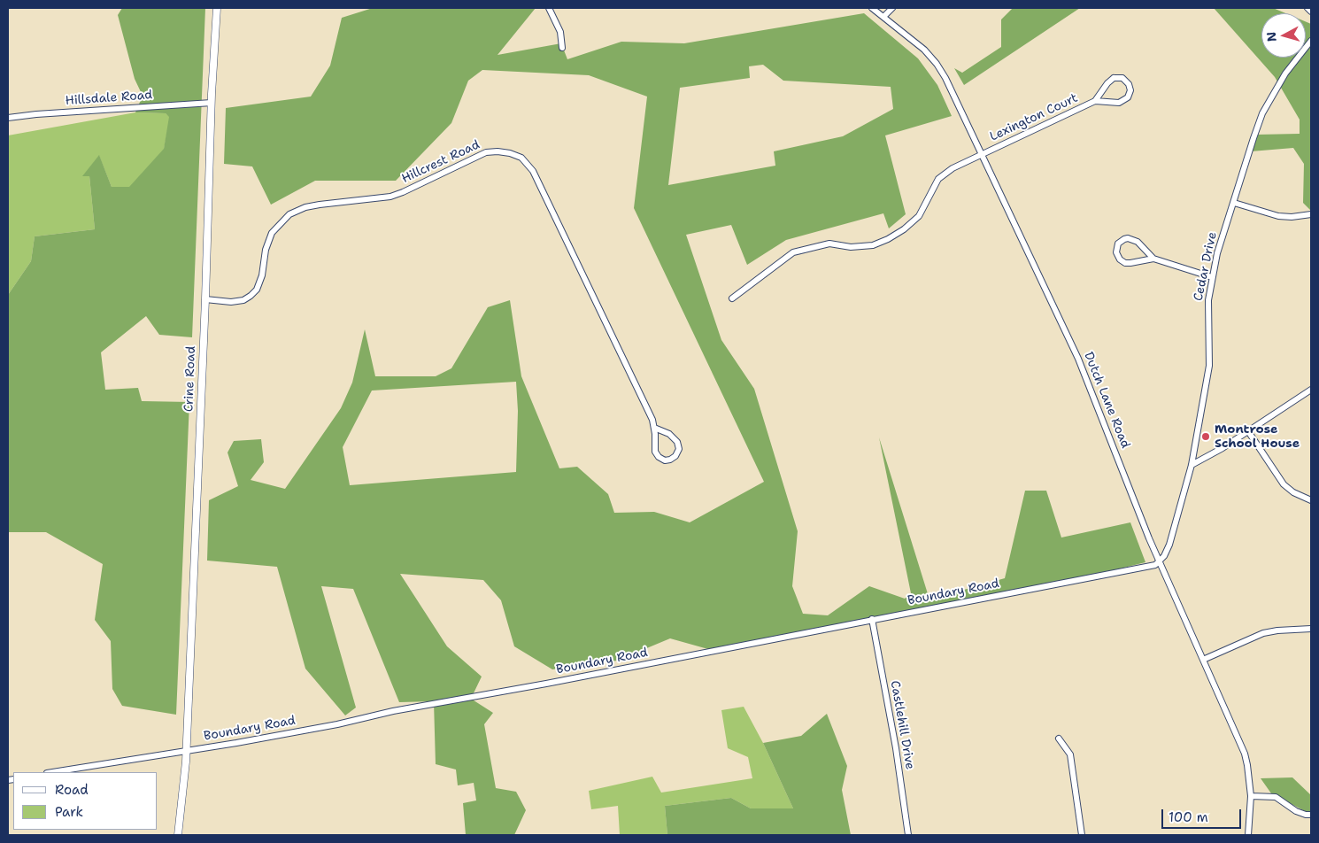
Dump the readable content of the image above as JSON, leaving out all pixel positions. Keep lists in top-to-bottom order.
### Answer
{
  "streets": {
    "main road": ["Crine Road"],
    "street": [
      "Hillsdale Road",
      "Lexington Court",
      "Hillcrest Road",
      "Cedar Drive",
      "Dutch Lane Road",
      "Boundary Road",
      "Castlehill Drive"
    ]
  },
  "crossings": [
    ["Hillsdale Road", "Crine Road"],
    ["Lexington Court", "Dutch Lane Road"],
    ["Hillcrest Road", "Crine Road"],
    ["Cedar Drive", "Dutch Lane Road"],
    ["Cedar Drive", "Boundary Road"],
    ["Crine Road", "Boundary Road"],
    ["Dutch Lane Road", "Boundary Road"],
    ["Boundary Road", "Castlehill Drive"]
  ],
  "places": ["Montrose School House"],
  "legend": ["Road", "Park"],
  "scale_bar": "100 m",
  "north": "left"
}
